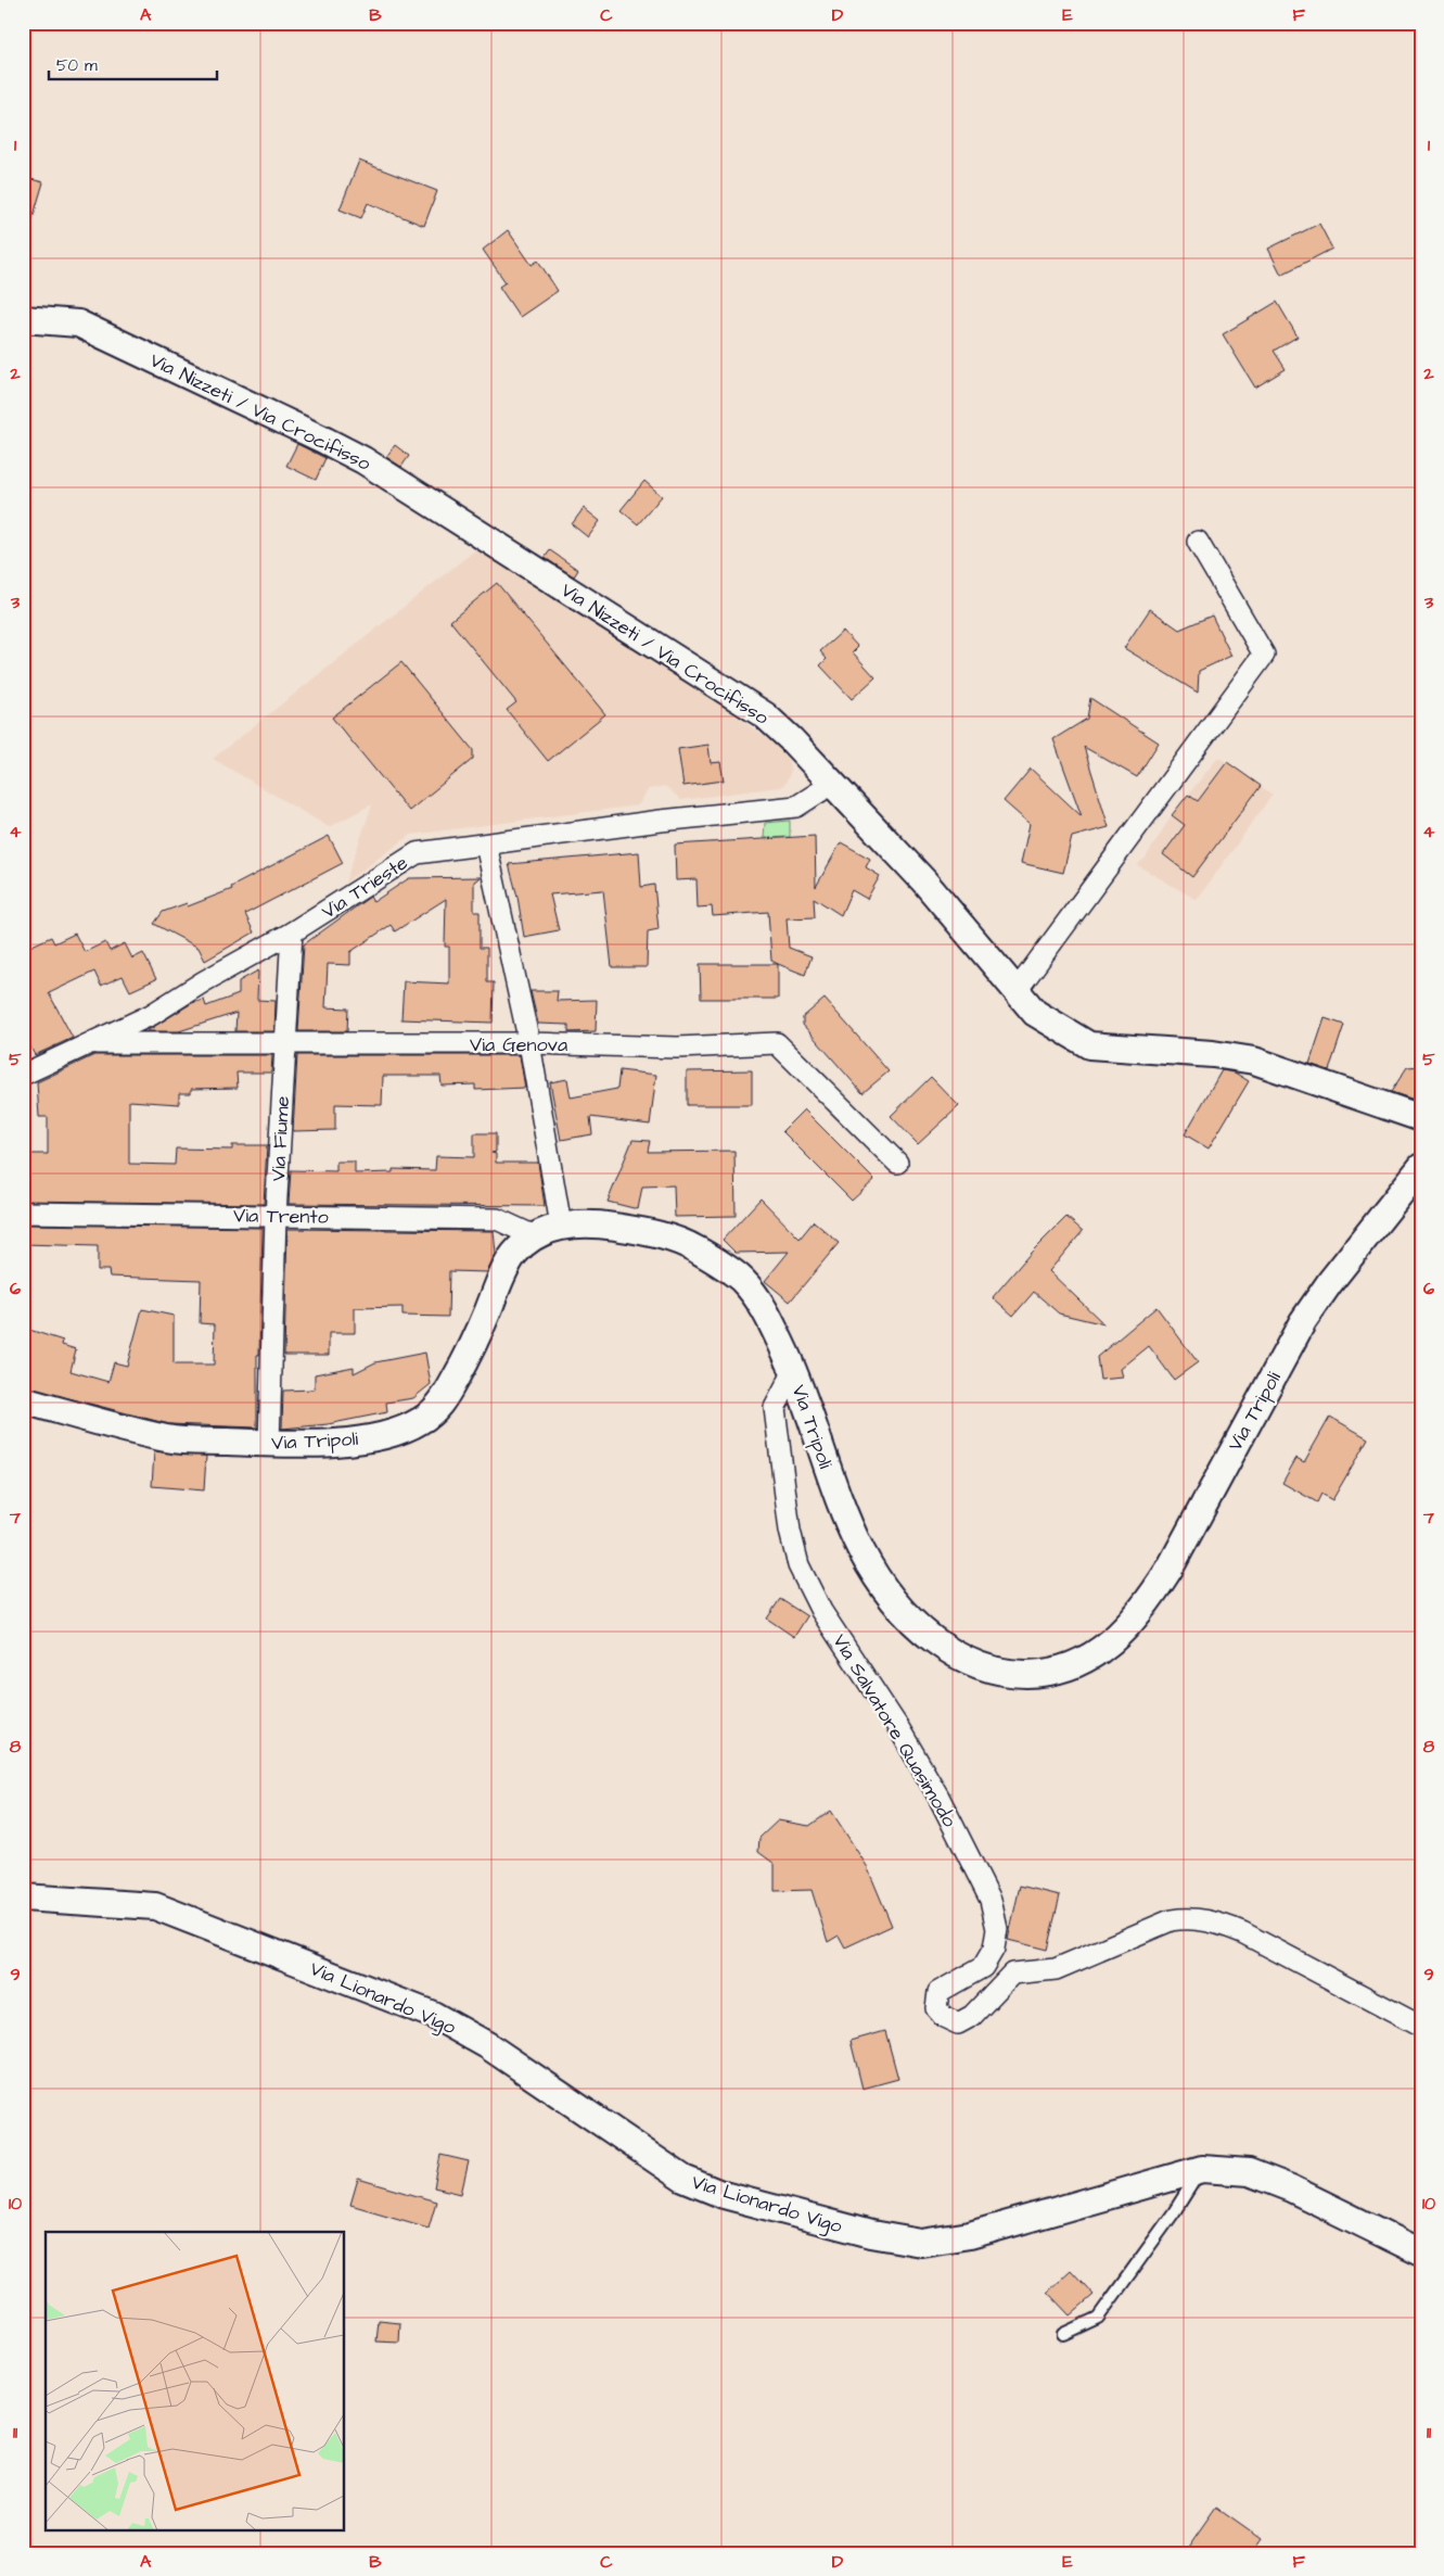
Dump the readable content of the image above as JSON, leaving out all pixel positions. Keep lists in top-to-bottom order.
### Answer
{
  "streets": {
    "street": [
      "Via Nizzeti / Via Crocifisso",
      "Via Trieste",
      "Via Genova",
      "Via Fiume",
      "Via Trento",
      "Via Tripoli",
      "Via Salvatore Quasimodo",
      "Via Lionardo Vigo"
    ]
  },
  "crossings": [
    ["Via Nizzeti / Via Crocifisso", "Via Trieste"],
    ["Via Trieste", "Via Genova"],
    ["Via Trieste", "Via Fiume"],
    ["Via Genova", "Via Fiume"],
    ["Via Fiume", "Via Trento"],
    ["Via Fiume", "Via Tripoli"],
    ["Via Trento", "Via Tripoli"],
    ["Via Tripoli", "Via Salvatore Quasimodo"]
  ],
  "scale_bar": "50 m",
  "grid": {
    "columns": [
      "A",
      "B",
      "C",
      "D",
      "E",
      "F"
    ],
    "rows": [
      "1",
      "2",
      "3",
      "4",
      "5",
      "6",
      "7",
      "8",
      "9",
      "10",
      "11"
    ]
  }
}
